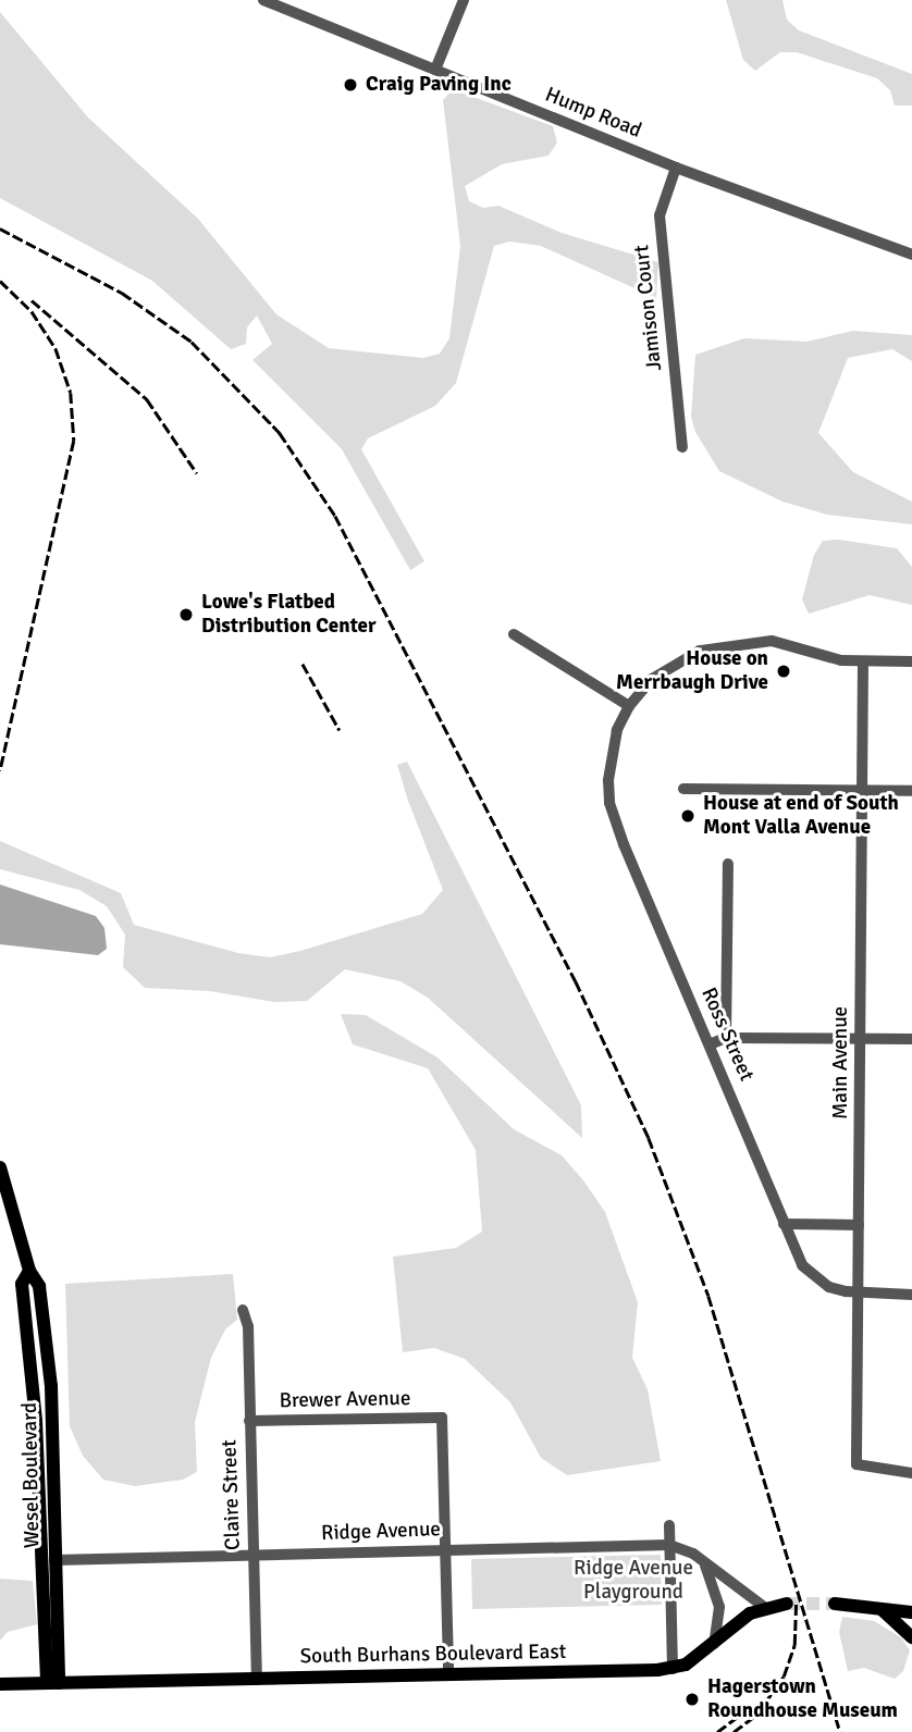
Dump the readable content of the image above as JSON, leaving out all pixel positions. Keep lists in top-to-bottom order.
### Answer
{
  "streets": {
    "main road": ["Wesel Boulevard", "South Burhans Boulevard East"],
    "street": [
      "Hump Road",
      "Jamison Court",
      "Ross Street",
      "Main Avenue",
      "Brewer Avenue",
      "Claire Street",
      "Ridge Avenue"
    ]
  },
  "crossings": [
    ["Hump Road", "Jamison Court"],
    ["Ross Street", "Main Avenue"],
    ["Brewer Avenue", "Claire Street"],
    ["Brewer Avenue", "Ridge Avenue"],
    ["Wesel Boulevard", "Ridge Avenue"],
    ["Wesel Boulevard", "South Burhans Boulevard East"],
    ["Claire Street", "Ridge Avenue"],
    ["Claire Street", "South Burhans Boulevard East"],
    ["Ridge Avenue", "South Burhans Boulevard East"]
  ],
  "parks": ["Ridge Avenue Playground"],
  "places": [
    "Craig Paving Inc",
    "Lowe's Flatbed Distribution Center",
    "House on Merrbaugh Drive",
    "House at end of South Mont Valla Avenue",
    "Hagerstown Roundhouse Museum"
  ]
}
